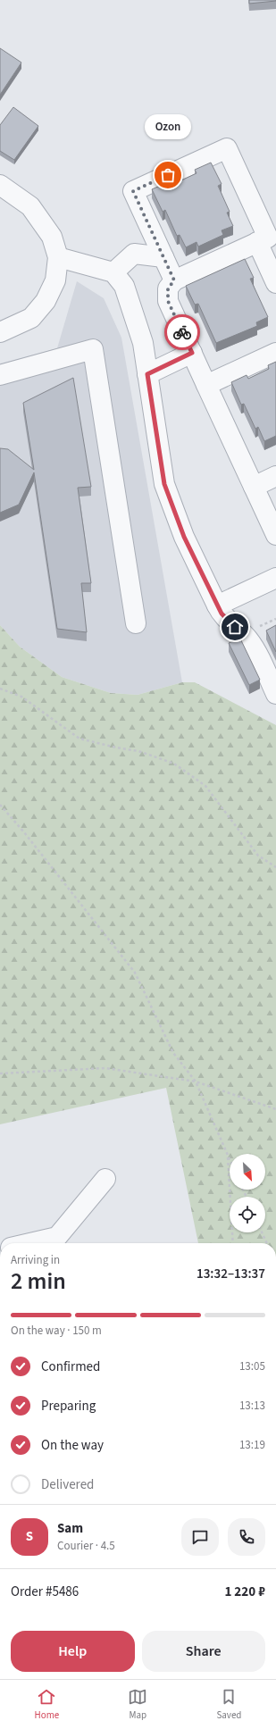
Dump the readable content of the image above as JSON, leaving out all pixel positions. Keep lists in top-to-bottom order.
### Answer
{
  "places": ["Ozon"],
  "north": "bottom right",
  "page": {
    "bubble": "Ozon",
    "heading": ["2 min", "Arriving in", "13:32–13:37"],
    "panel": [
      "Sam",
      "Courier · 4.5",
      "Order #5486",
      "1 220 ₽"
    ],
    "bar": "On the way · 150 m",
    "list": [
      ["Confirmed", "13:05"],
      ["Preparing", "13:13"],
      ["On the way", "13:19"],
      "Delivered"
    ],
    "round": "S",
    "buttons": ["Help", "Share"],
    "tabs": ["Home", "Map", "Saved"]
  }
}
